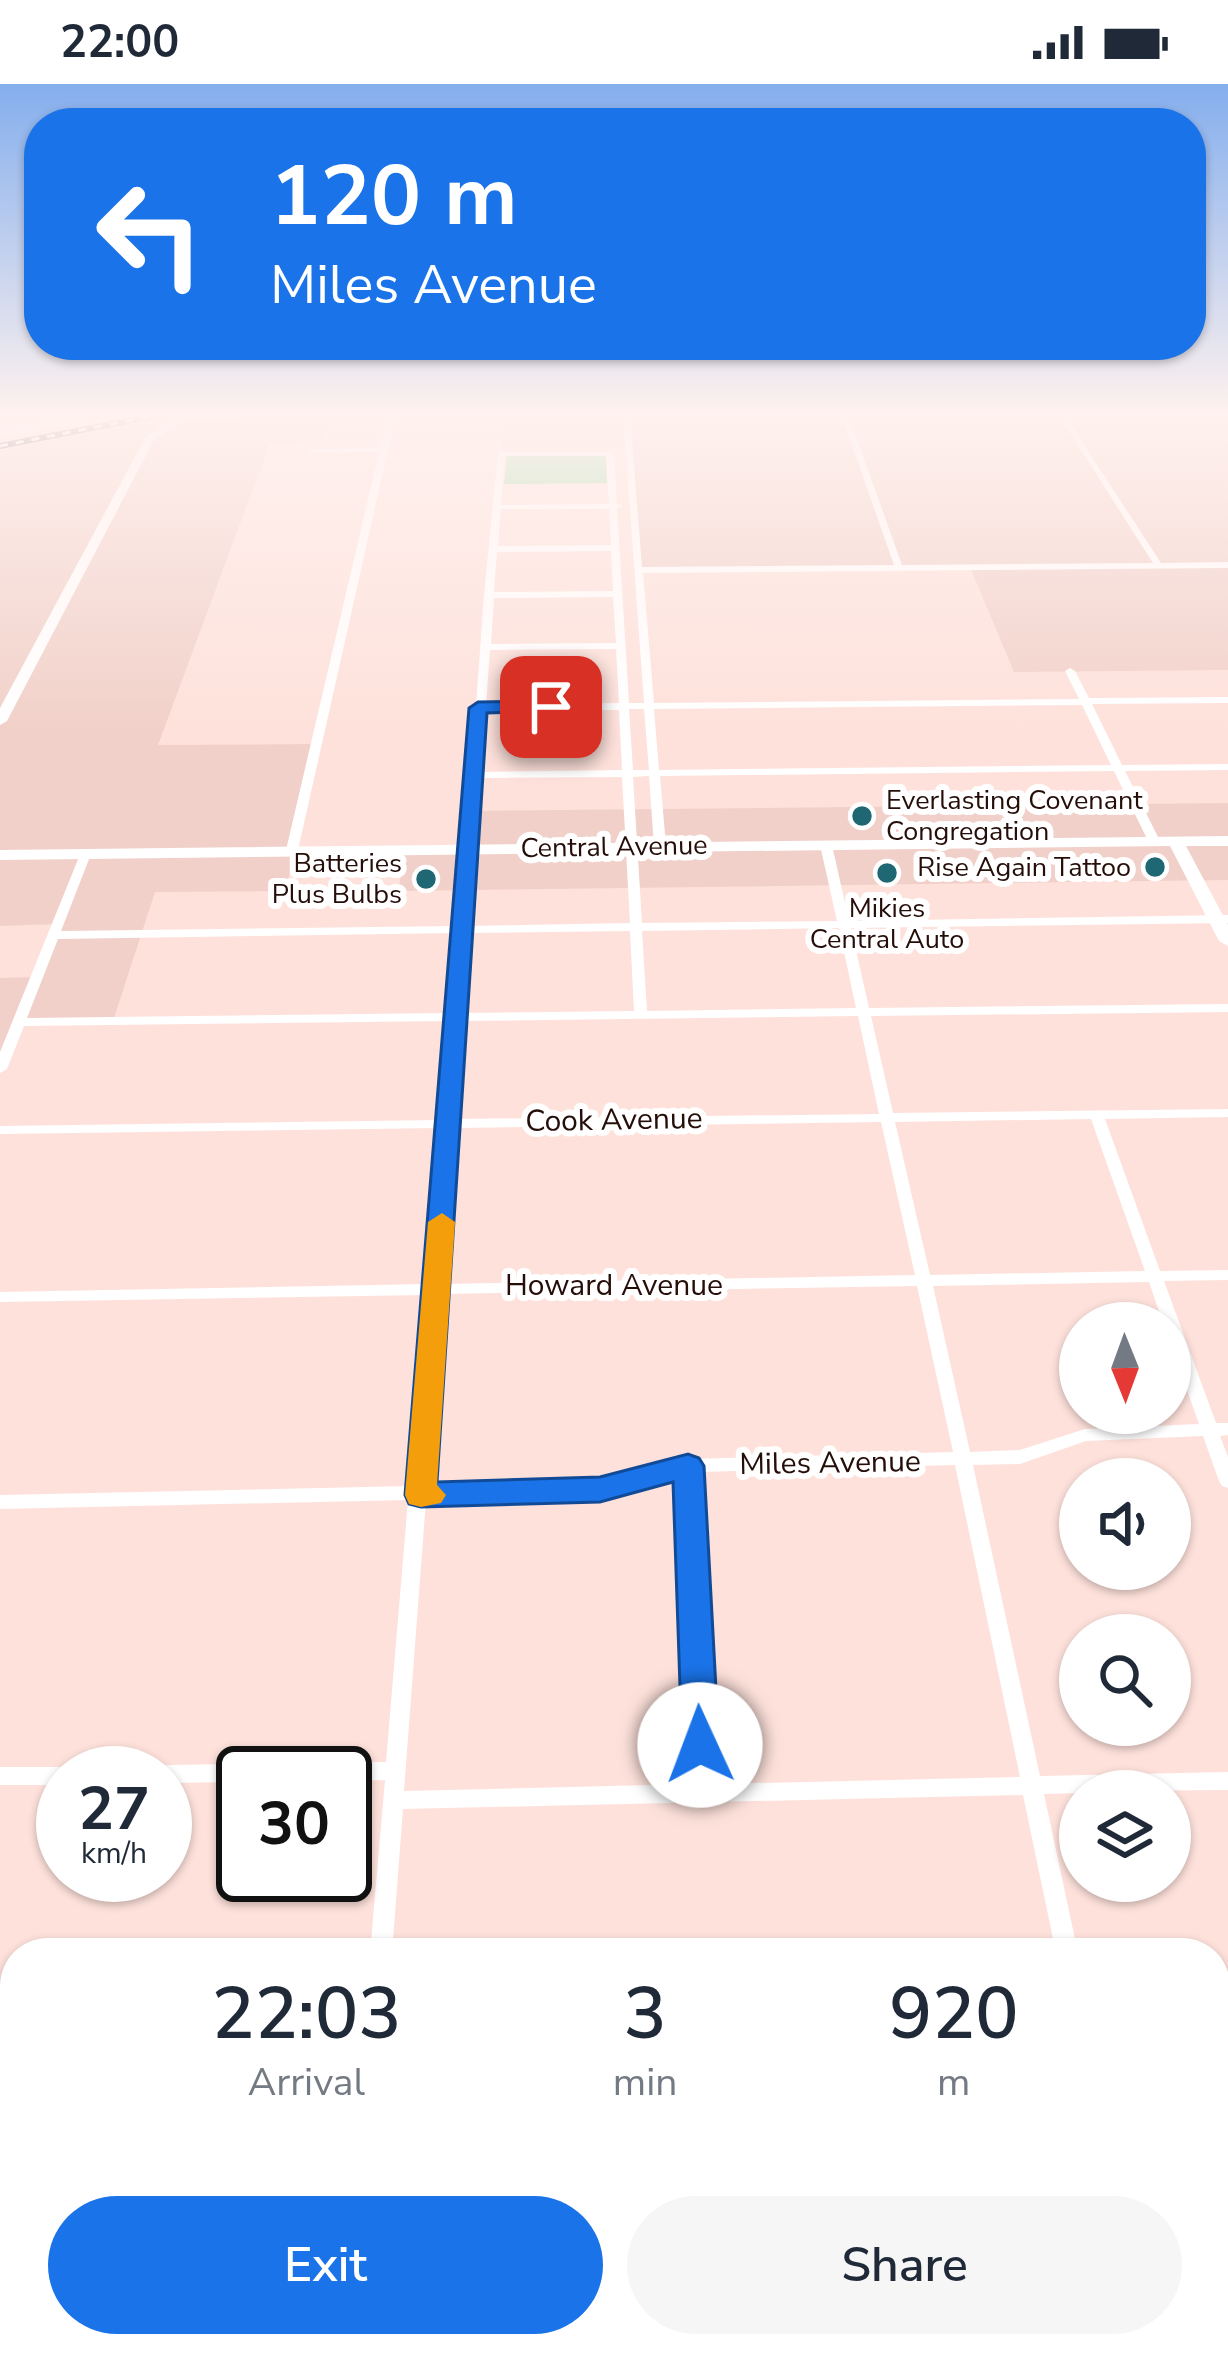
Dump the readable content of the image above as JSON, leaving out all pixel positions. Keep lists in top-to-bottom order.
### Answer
{
  "streets": {
    "street": [
      "Central Avenue",
      "Cook Avenue",
      "Howard Avenue",
      "Miles Avenue"
    ]
  },
  "places": [
    "Everlasting Covenant Congregation",
    "Rise Again Tattoo",
    "Mikies Central Auto",
    "Batteries Plus Bulbs"
  ],
  "north": "bottom",
  "page": {
    "status": "22:00",
    "turn": ["120 m", "Miles Avenue"],
    "speed": "27 km/h",
    "limit": "30",
    "eta": [
      "22:03",
      "Arrival",
      "3",
      "min",
      "920",
      "m"
    ],
    "buttons": ["Exit", "Share"]
  }
}
